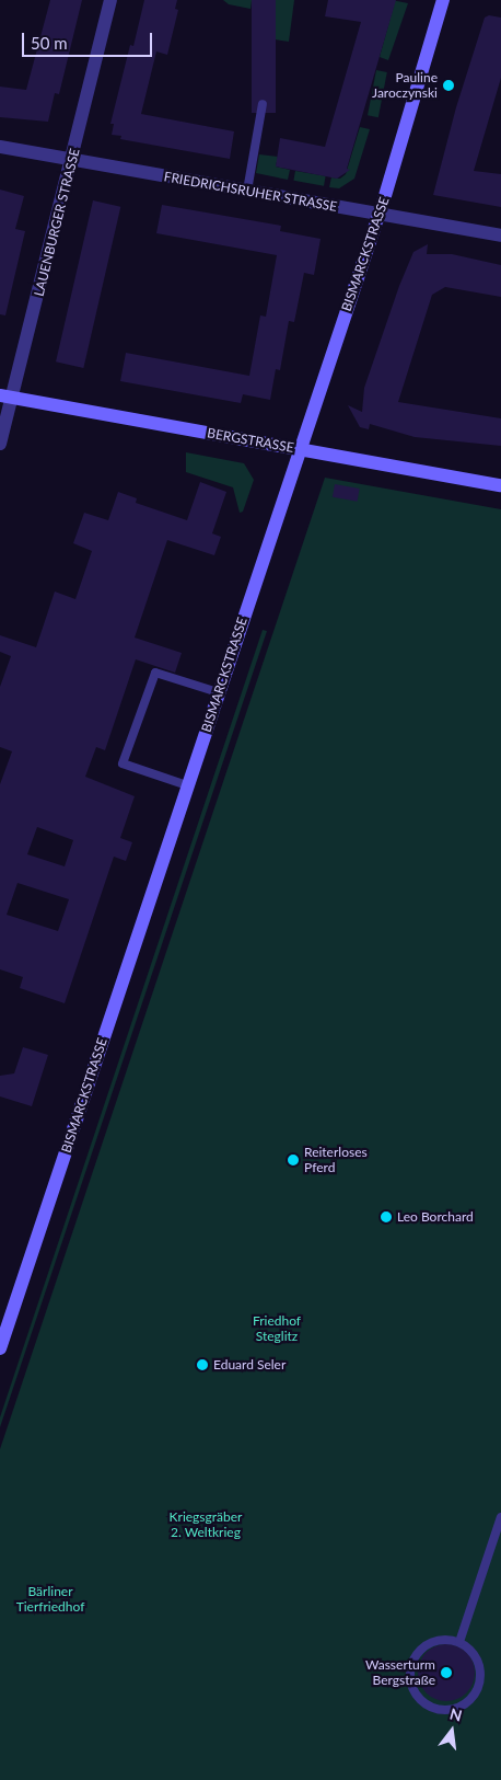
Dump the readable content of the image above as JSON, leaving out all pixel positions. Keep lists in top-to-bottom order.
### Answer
{
  "streets": {
    "street": [
      "FRIEDRICHSRUHER STRASSE",
      "LAUENBURGER STRASSE",
      "BISMARCKSTRASSE",
      "BERGSTRASSE"
    ]
  },
  "crossings": [
    ["FRIEDRICHSRUHER STRASSE", "LAUENBURGER STRASSE"],
    ["FRIEDRICHSRUHER STRASSE", "BISMARCKSTRASSE"],
    ["LAUENBURGER STRASSE", "BERGSTRASSE"],
    ["BISMARCKSTRASSE", "BERGSTRASSE"]
  ],
  "parks": ["Friedhof Steglitz", "Kriegsgräber 2. Weltkrieg", "Bärliner Tierfriedhof"],
  "places": [
    "Pauline Jaroczynski",
    "Reiterloses Pferd",
    "Leo Borchard",
    "Eduard Seler",
    "Wasserturm Bergstraße"
  ],
  "scale_bar": "50 m",
  "north": "top"
}
